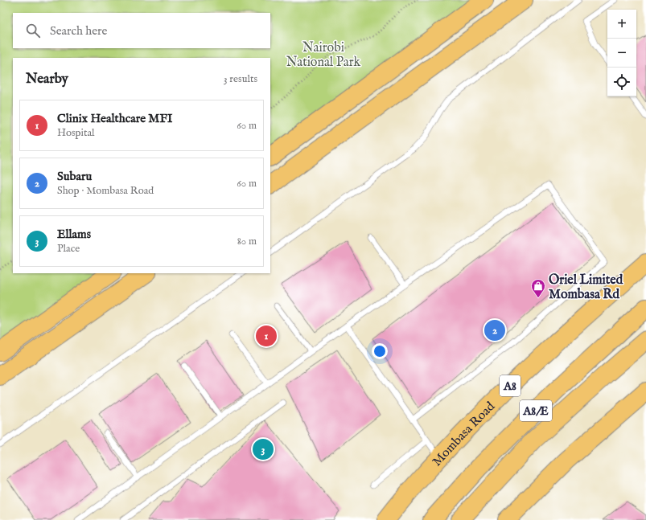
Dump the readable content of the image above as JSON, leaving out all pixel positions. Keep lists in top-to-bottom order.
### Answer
{
  "streets": {
    "main road": ["A8", "A8/E", "Mombasa Road"]
  },
  "parks": ["Nairobi National Park"],
  "places": {
    "shop": ["Oriel Limited Mombasa Rd"]
  },
  "page": {
    "map_buttons": ["+", "−"],
    "search": "Search here",
    "heading": ["Nearby", "3 results"],
    "list": [
      {
        "mark": "1",
        "name": "Clinix Healthcare MFI",
        "note": "Hospital",
        "value": "60 m"
      },
      {
        "mark": "2",
        "name": "Subaru",
        "note": "Shop · Mombasa Road",
        "value": "60 m"
      },
      {
        "mark": "3",
        "name": "Ellams",
        "note": "Place",
        "value": "80 m"
      }
    ],
    "pins": ["2", "1", "3"]
  }
}
